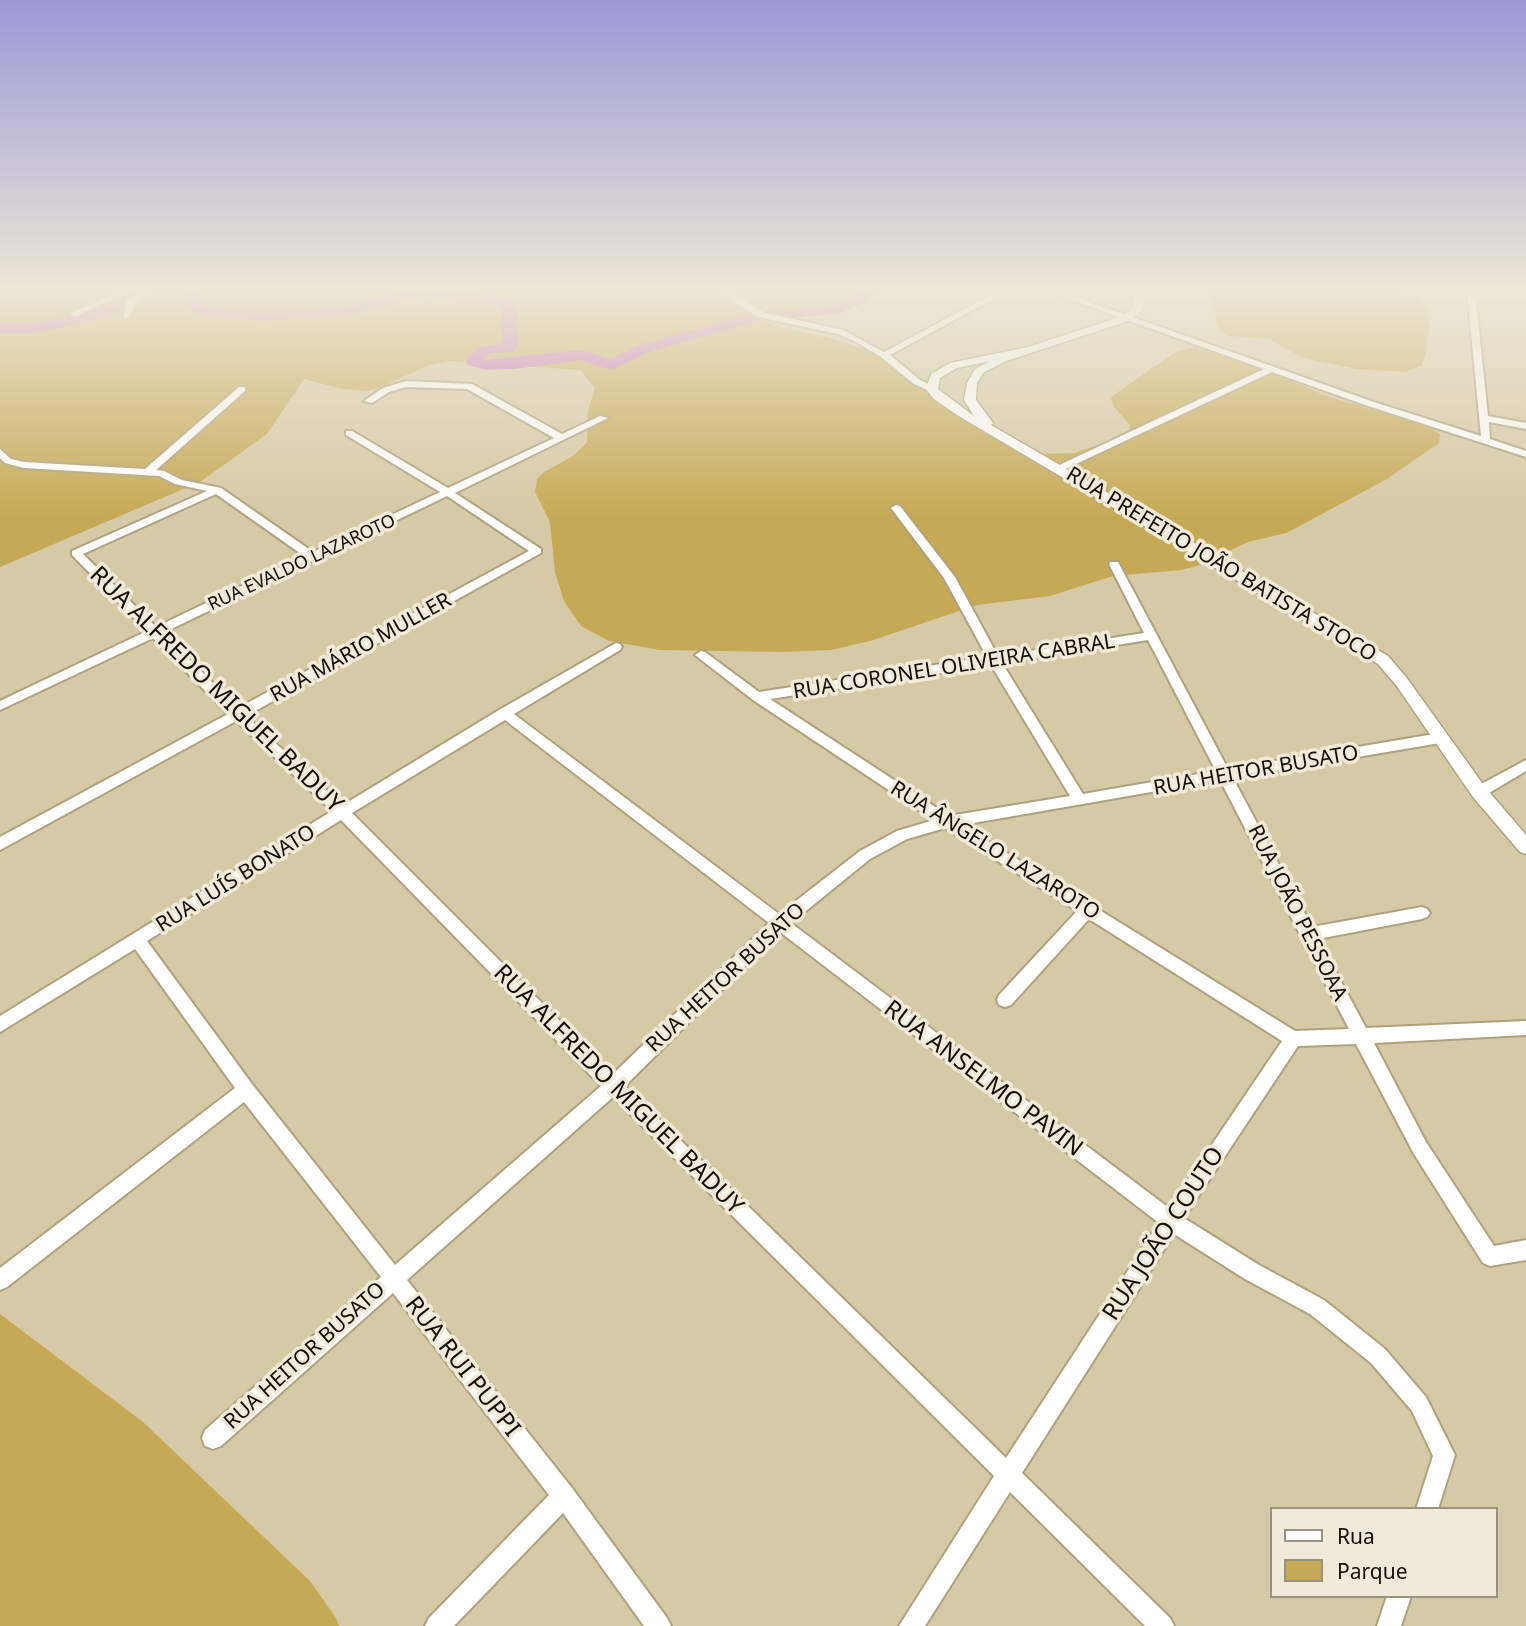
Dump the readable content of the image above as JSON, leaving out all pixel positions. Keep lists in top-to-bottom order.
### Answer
{
  "streets": {
    "main road": ["RUA PREFEITO JOÃO BATISTA STOCO"],
    "street": [
      "RUA EVALDO LAZAROTO",
      "RUA MÁRIO MULLER",
      "RUA CORONEL OLIVEIRA CABRAL",
      "RUA ALFREDO MIGUEL BADUY",
      "RUA HEITOR BUSATO",
      "RUA ÂNGELO LAZAROTO",
      "RUA LUÍS BONATO",
      "RUA JOÃO PESSOAA",
      "RUA ANSELMO PAVIN",
      "RUA JOÃO COUTO",
      "RUA RUI PUPPI"
    ]
  },
  "crossings": [
    ["RUA EVALDO LAZAROTO", "RUA MÁRIO MULLER"],
    ["RUA EVALDO LAZAROTO", "RUA ALFREDO MIGUEL BADUY"],
    ["RUA PREFEITO JOÃO BATISTA STOCO", "RUA HEITOR BUSATO"],
    ["RUA MÁRIO MULLER", "RUA ALFREDO MIGUEL BADUY"],
    ["RUA CORONEL OLIVEIRA CABRAL", "RUA ÂNGELO LAZAROTO"],
    ["RUA CORONEL OLIVEIRA CABRAL", "RUA JOÃO PESSOAA"],
    ["RUA ALFREDO MIGUEL BADUY", "RUA HEITOR BUSATO"],
    ["RUA ALFREDO MIGUEL BADUY", "RUA LUÍS BONATO"],
    ["RUA ALFREDO MIGUEL BADUY", "RUA JOÃO COUTO"],
    ["RUA HEITOR BUSATO", "RUA ÂNGELO LAZAROTO"],
    ["RUA HEITOR BUSATO", "RUA JOÃO PESSOAA"],
    ["RUA HEITOR BUSATO", "RUA ANSELMO PAVIN"],
    ["RUA HEITOR BUSATO", "RUA RUI PUPPI"],
    ["RUA ÂNGELO LAZAROTO", "RUA JOÃO COUTO"],
    ["RUA LUÍS BONATO", "RUA ANSELMO PAVIN"],
    ["RUA LUÍS BONATO", "RUA RUI PUPPI"],
    ["RUA ANSELMO PAVIN", "RUA JOÃO COUTO"]
  ],
  "legend": ["Rua", "Parque"]
}
